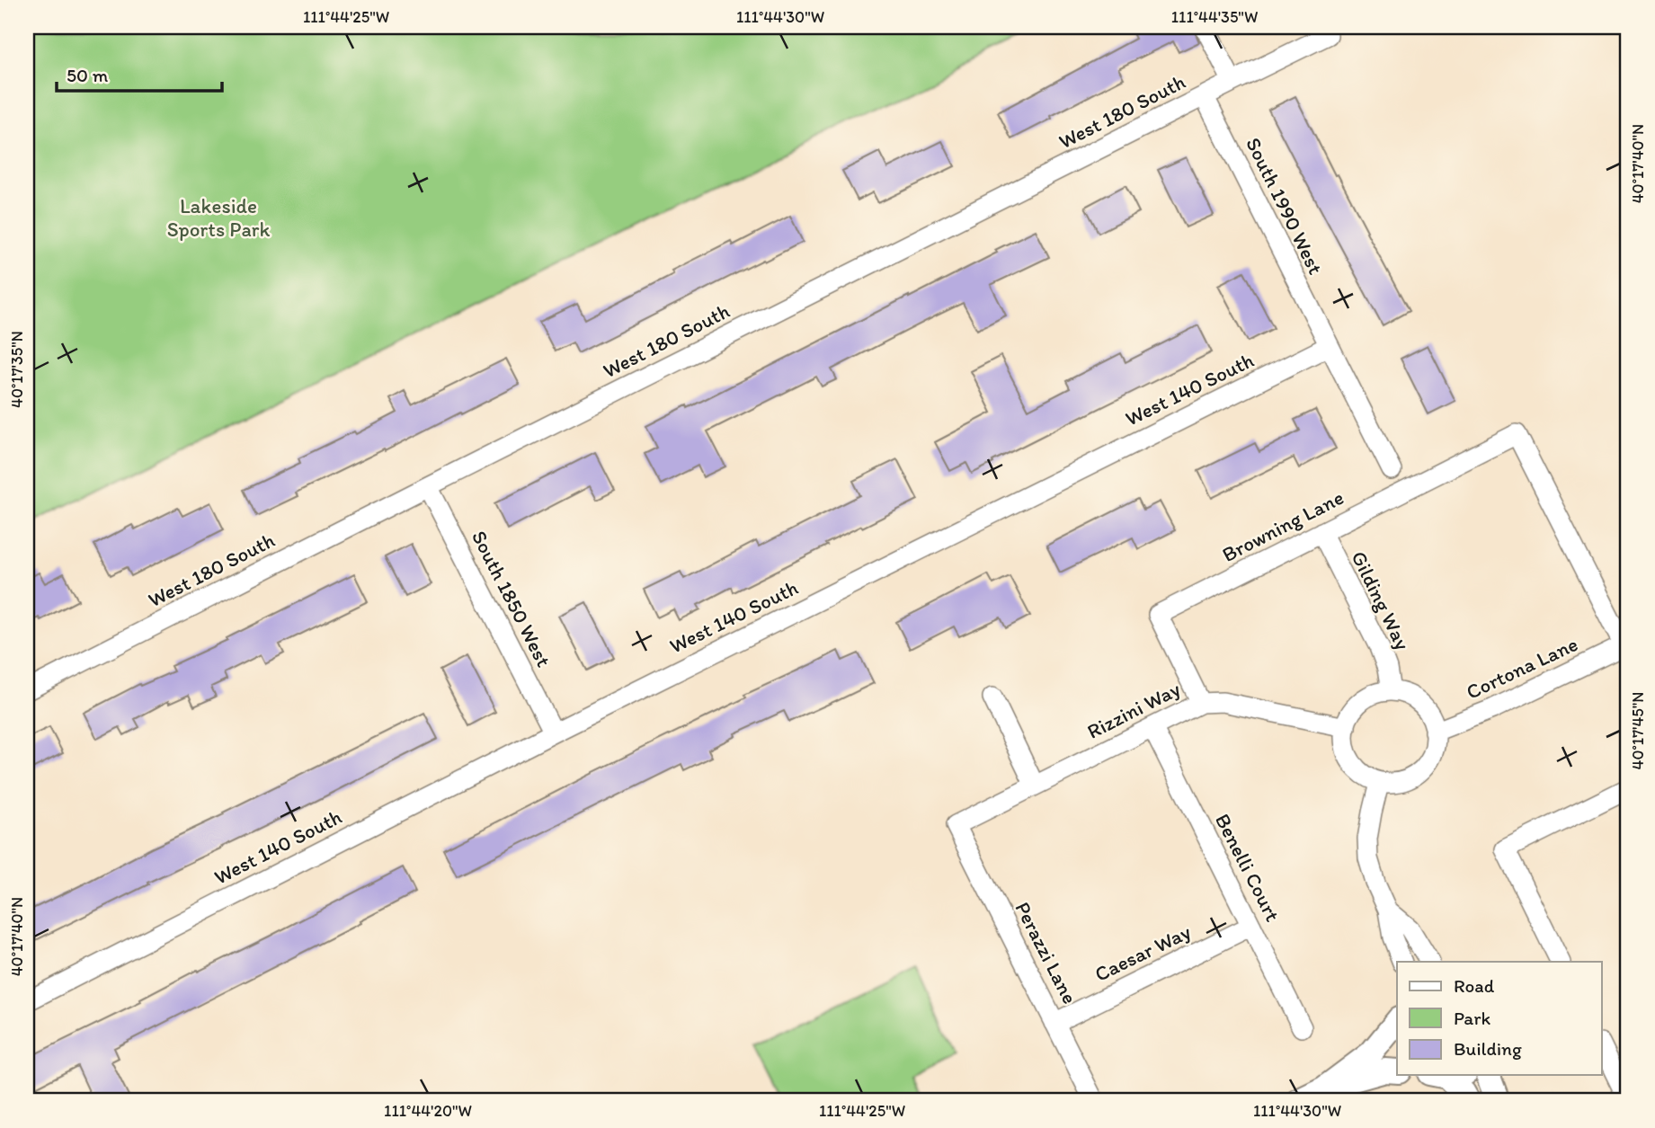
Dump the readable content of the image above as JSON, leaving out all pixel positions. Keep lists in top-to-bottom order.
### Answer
{
  "streets": {
    "street": [
      "West 180 South",
      "South 1990 West",
      "West 140 South",
      "Browning Lane",
      "South 1850 West",
      "Gilding Way",
      "Cortona Lane",
      "Rizzini Way",
      "Benelli Court",
      "Perazzi Lane",
      "Caesar Way"
    ]
  },
  "crossings": [
    ["West 180 South", "South 1990 West"],
    ["West 180 South", "South 1850 West"],
    ["South 1990 West", "West 140 South"],
    ["West 140 South", "South 1850 West"],
    ["Browning Lane", "Gilding Way"],
    ["Browning Lane", "Cortona Lane"],
    ["Browning Lane", "Rizzini Way"],
    ["Gilding Way", "Cortona Lane"],
    ["Gilding Way", "Rizzini Way"],
    ["Cortona Lane", "Rizzini Way"],
    ["Rizzini Way", "Benelli Court"],
    ["Rizzini Way", "Perazzi Lane"],
    ["Benelli Court", "Caesar Way"],
    ["Perazzi Lane", "Caesar Way"]
  ],
  "parks": ["Lakeside Sports Park"],
  "legend": ["Road", "Park", "Building"],
  "scale_bar": "50 m",
  "coordinates": [
    "111°44'25\"W",
    "111°44'30\"W",
    "111°44'35\"W",
    "40°17'40\"N",
    "40°17'35\"N",
    "40°17'45\"N",
    "111°44'20\"W"
  ]
}
